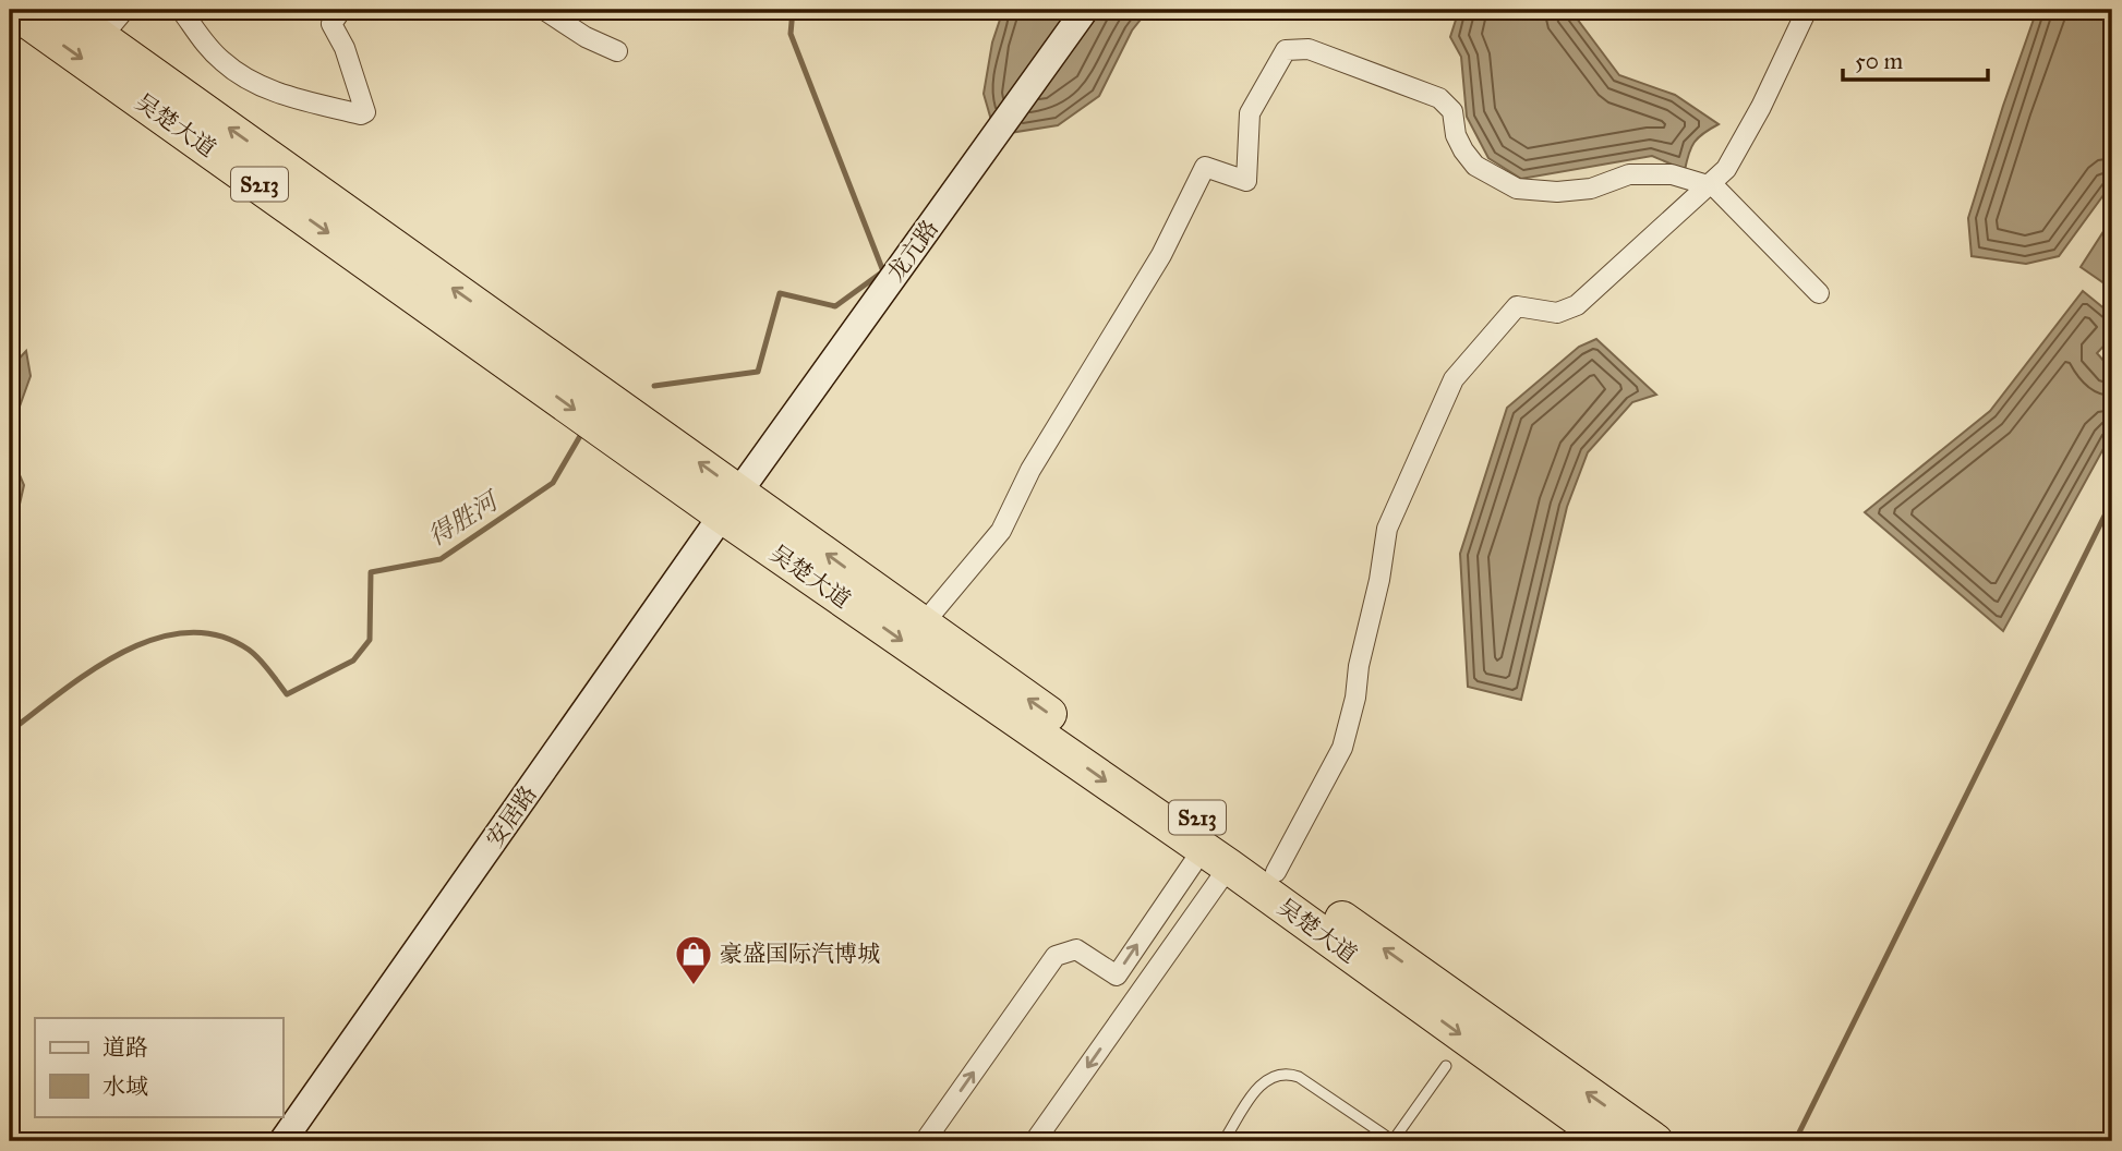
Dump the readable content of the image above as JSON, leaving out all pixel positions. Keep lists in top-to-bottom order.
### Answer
{
  "streets": {
    "highway": ["吴楚大道", "S213"],
    "street": ["龙亢路", "安居路"]
  },
  "crossings": [
    ["吴楚大道", "龙亢路"],
    ["吴楚大道", "安居路"],
    ["龙亢路", "安居路"]
  ],
  "water": ["得胜河"],
  "places": {
    "shop": ["豪盛国际汽博城"]
  },
  "legend": ["道路", "水域"],
  "scale_bar": "50 m"
}
